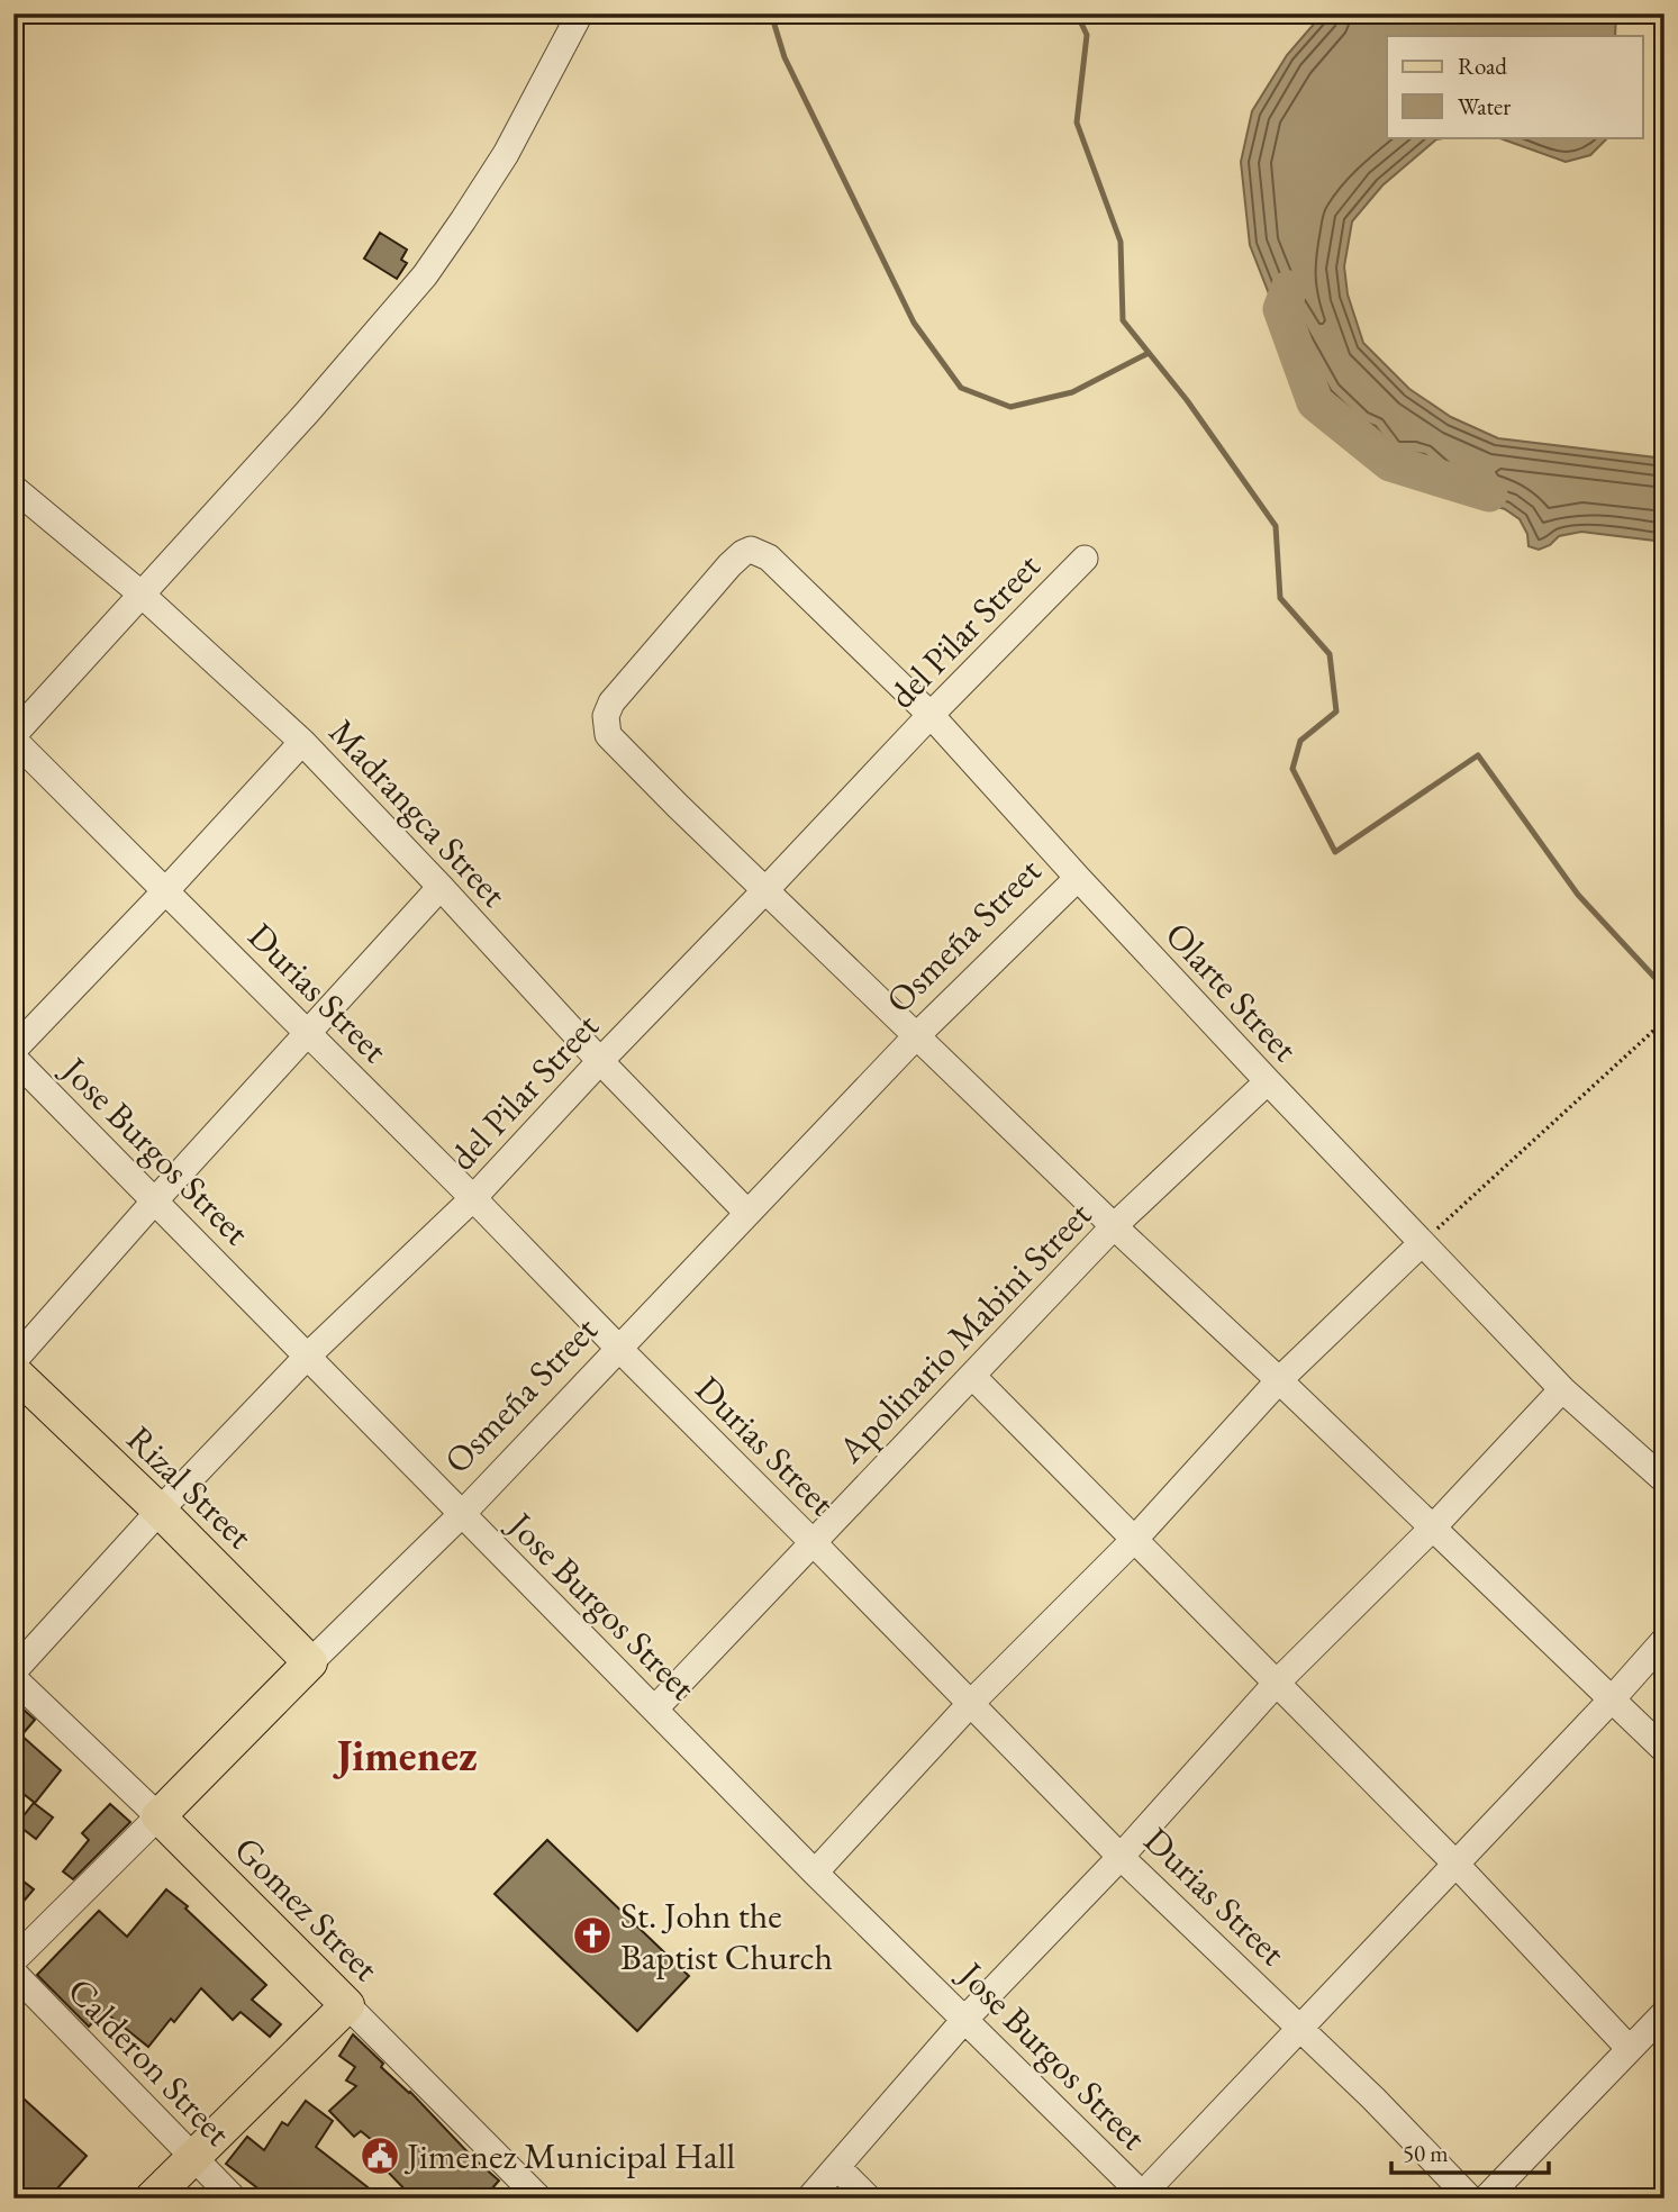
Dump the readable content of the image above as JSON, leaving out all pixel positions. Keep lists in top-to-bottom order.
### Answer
{
  "streets": {
    "main road": ["Osmeña Street", "Rizal Street", "Gomez Street"],
    "street": [
      "del Pilar Street",
      "Madrangca Street",
      "Olarte Street",
      "Durias Street",
      "Jose Burgos Street",
      "Apolinario Mabini Street",
      "Calderon Street"
    ]
  },
  "crossings": [
    ["del Pilar Street", "Madrangca Street"],
    ["del Pilar Street", "Olarte Street"],
    ["del Pilar Street", "Durias Street"],
    ["del Pilar Street", "Jose Burgos Street"],
    ["del Pilar Street", "Rizal Street"],
    ["Madrangca Street", "Osmeña Street"],
    ["Osmeña Street", "Olarte Street"],
    ["Osmeña Street", "Durias Street"],
    ["Osmeña Street", "Jose Burgos Street"],
    ["Osmeña Street", "Rizal Street"],
    ["Osmeña Street", "Gomez Street"],
    ["Olarte Street", "Apolinario Mabini Street"],
    ["Durias Street", "Apolinario Mabini Street"],
    ["Jose Burgos Street", "Apolinario Mabini Street"]
  ],
  "districts": ["Jimenez"],
  "places": {
    "church": ["St. John the Baptist Church"],
    "public building": ["Jimenez Municipal Hall"]
  },
  "legend": ["Road", "Water"],
  "scale_bar": "50 m"
}
